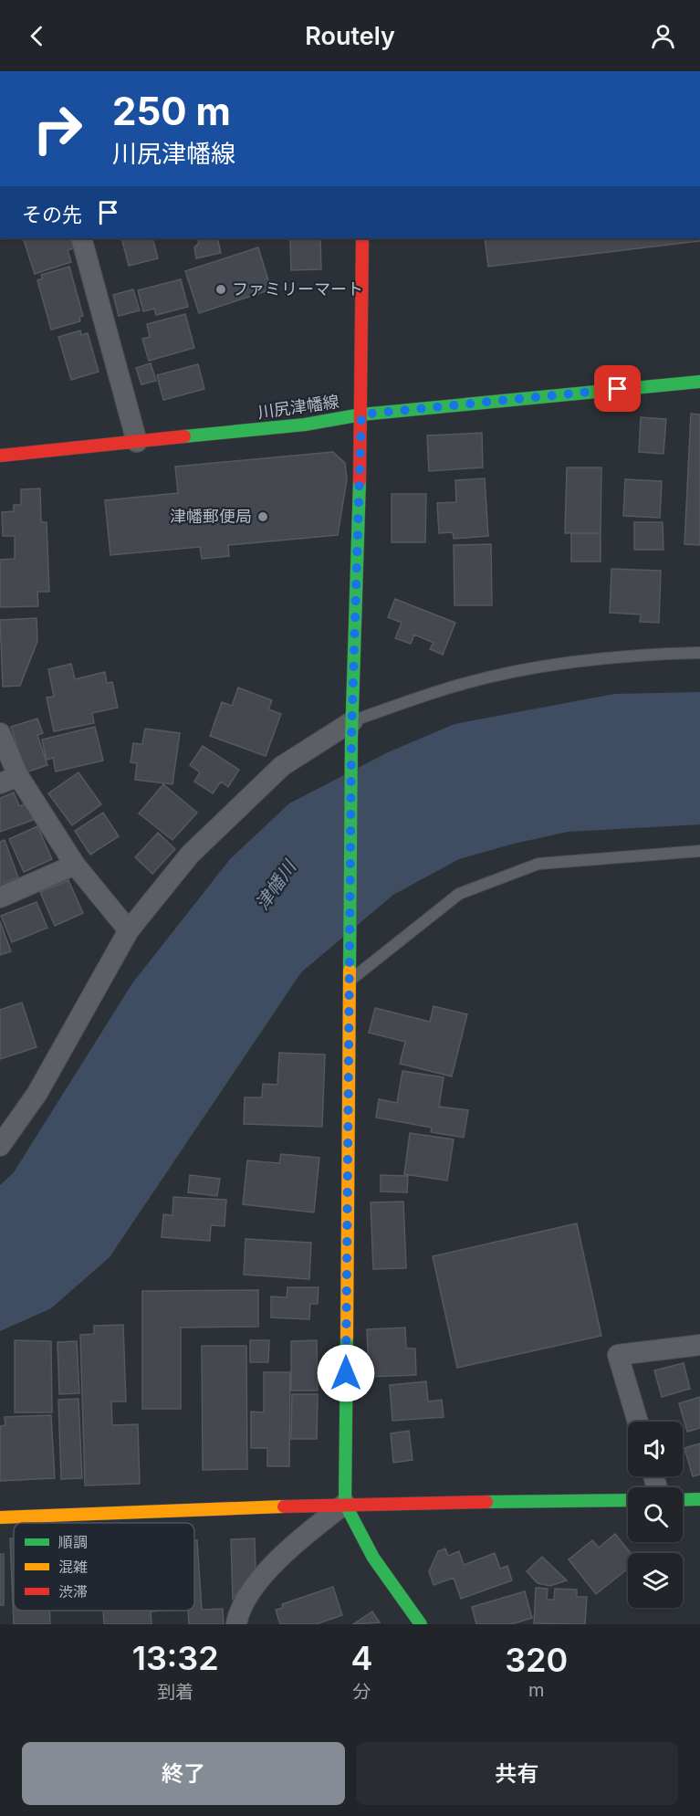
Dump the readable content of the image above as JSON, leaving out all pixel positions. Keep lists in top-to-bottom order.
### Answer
{
  "streets": {
    "street": ["川尻津幡線"]
  },
  "water": ["津幡川"],
  "places": ["ファミリーマート", "津幡郵便局"],
  "legend": ["順調", "混雑", "渋滞"],
  "page": {
    "header": "Routely",
    "turn": ["250 m", "川尻津幡線"],
    "then": "その先",
    "eta": [
      "13:32",
      "到着",
      "4",
      "分",
      "320",
      "m"
    ],
    "buttons": ["終了", "共有"]
  }
}
